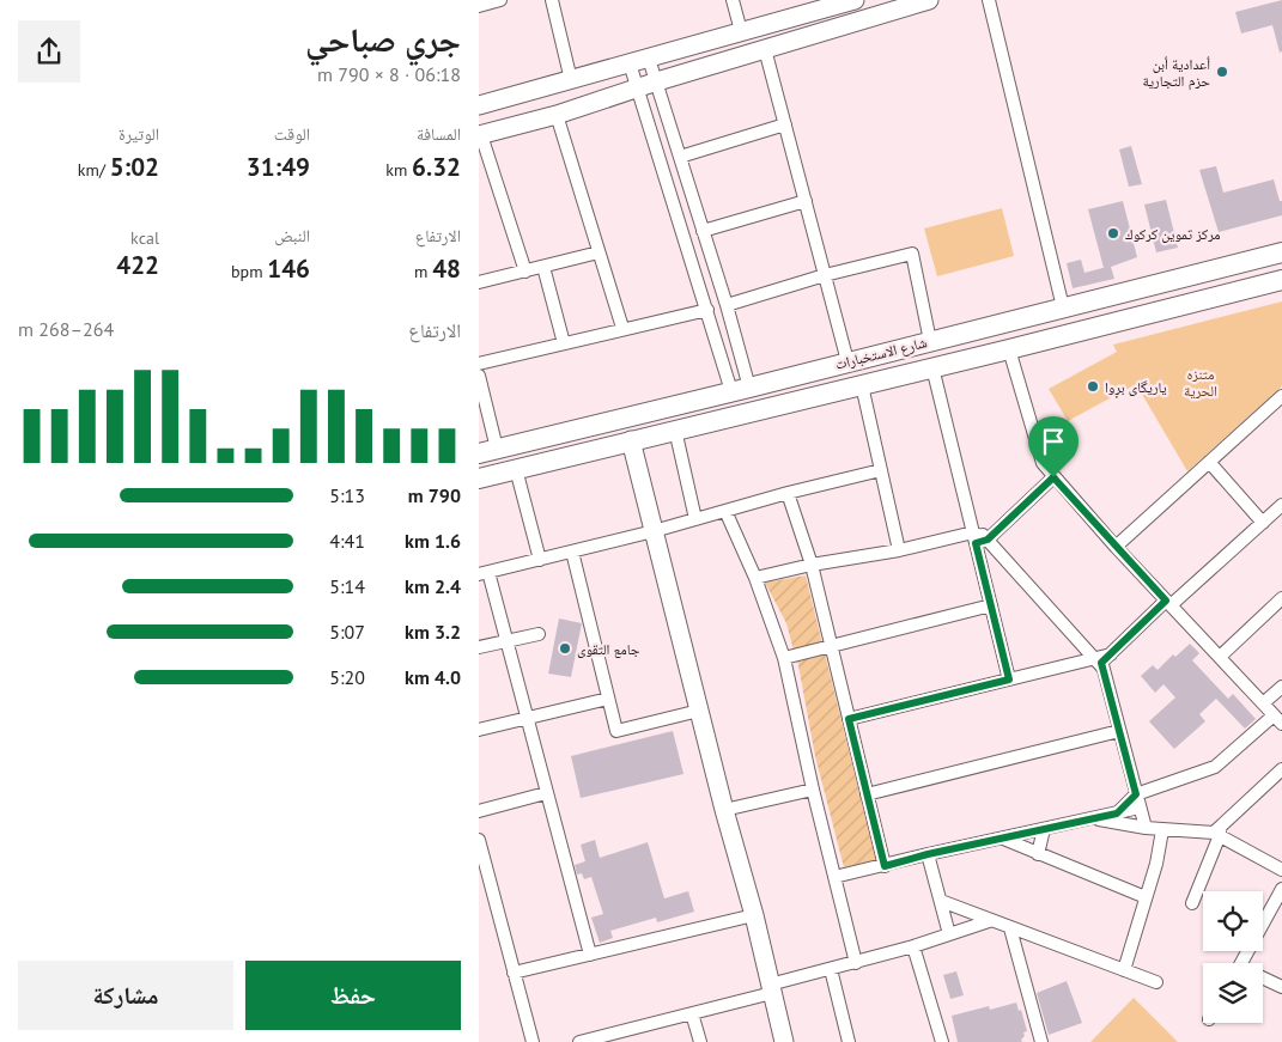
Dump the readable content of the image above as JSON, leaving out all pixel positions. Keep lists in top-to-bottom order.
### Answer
{
  "streets": {
    "main road": ["شارع الاستخبارات"]
  },
  "parks": ["متنزه الحرية"],
  "places": [
    "أعدادية أبن حزم التجارية",
    "مركز تموين كركوك",
    "یاریگای بڕوا",
    "جامع التقوى"
  ],
  "page": {
    "heading": ["جري صباحي", "06:18 · 8 × 790 m"],
    "stats": [
      ["المسافة", "6.32 km"],
      ["الوقت", "31:49"],
      ["الوتيرة", "5:02 /km"],
      ["الارتفاع", "48 m"],
      ["النبض", "146 bpm"],
      ["kcal", "422"]
    ],
    "chart": ["الارتفاع", "264–268 m"],
    "list": [
      {
        "name": "790 m",
        "note": "5:13"
      },
      {
        "name": "1.6 km",
        "note": "4:41"
      },
      {
        "name": "2.4 km",
        "note": "5:14"
      },
      {
        "name": "3.2 km",
        "note": "5:07"
      },
      {
        "name": "4.0 km",
        "note": "5:20"
      }
    ],
    "buttons": ["حفظ", "مشاركة"]
  }
}
